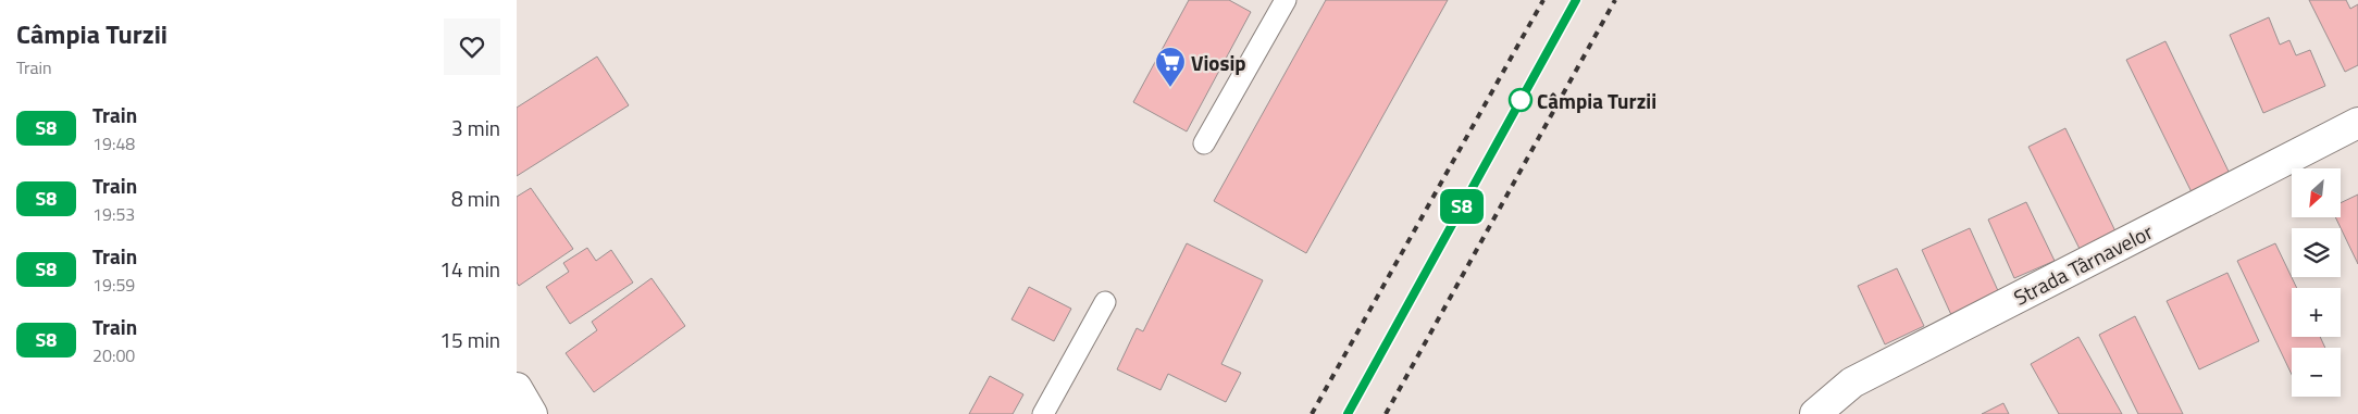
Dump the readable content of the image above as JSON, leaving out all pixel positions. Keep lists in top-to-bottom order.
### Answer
{
  "streets": {
    "street": ["Strada Târnavelor"]
  },
  "places": {
    "supermarket": ["Viosip"],
    "other": ["Câmpia Turzii"]
  },
  "north": "bottom left",
  "page": {
    "heading": ["Câmpia Turzii", "Train"],
    "on_map": "S8",
    "list": [
      {
        "mark": "S8",
        "name": "Train",
        "note": "19:48",
        "value": "3 min"
      },
      {
        "mark": "S8",
        "name": "Train",
        "note": "19:53",
        "value": "8 min"
      },
      {
        "mark": "S8",
        "name": "Train",
        "note": "19:59",
        "value": "14 min"
      },
      {
        "mark": "S8",
        "name": "Train",
        "note": "20:00",
        "value": "15 min"
      }
    ],
    "map_buttons": ["+", "−"]
  }
}
